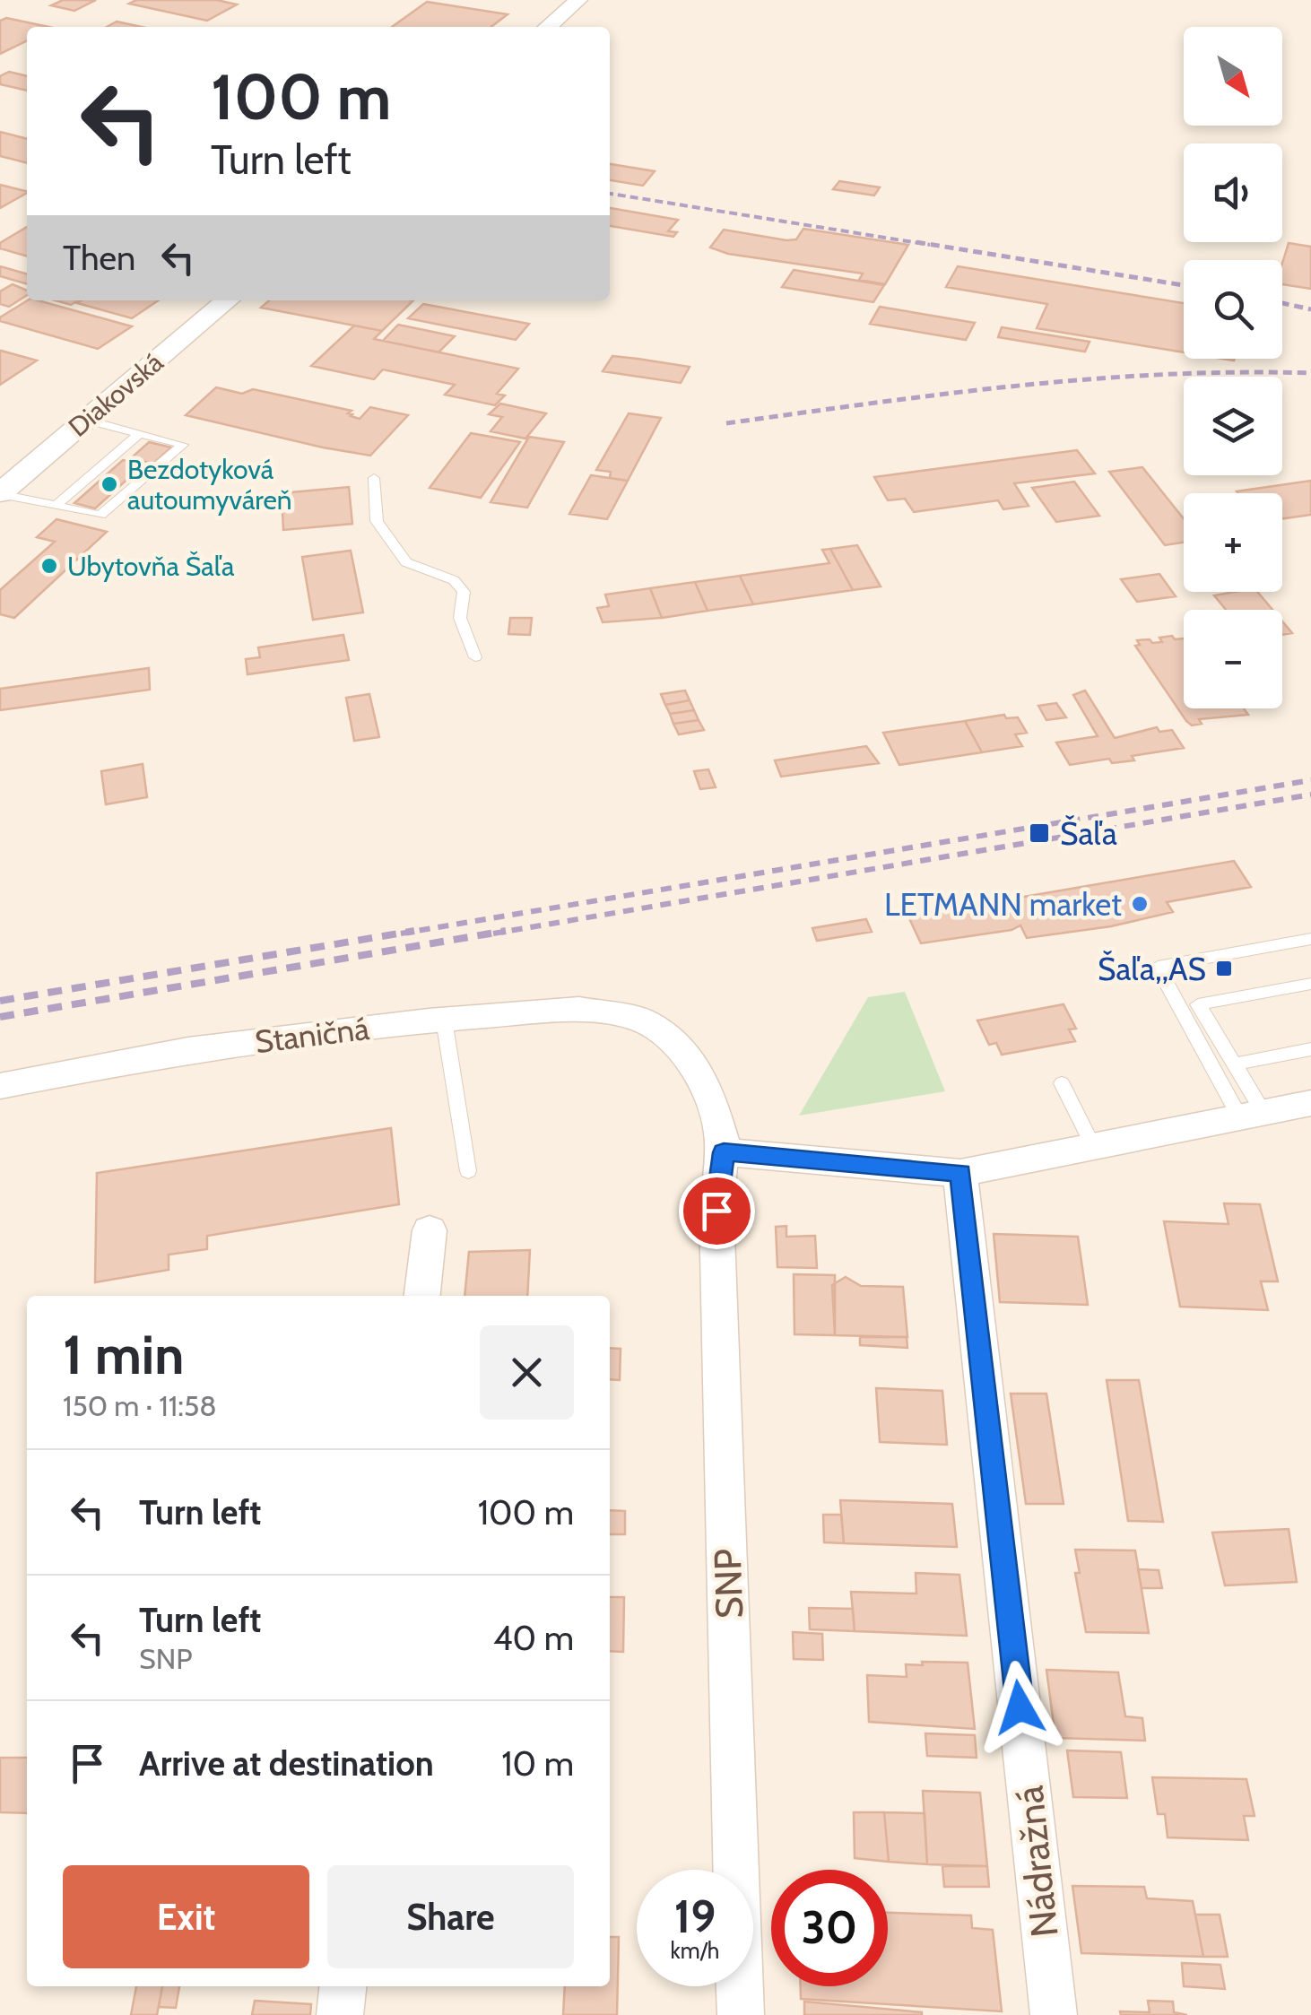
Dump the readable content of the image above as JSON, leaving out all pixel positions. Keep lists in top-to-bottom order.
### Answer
{
  "streets": {
    "street": [
      "Diakovská",
      "Staničná",
      "SNP",
      "Nádražná"
    ]
  },
  "crossings": [
    ["Staničná", "SNP"]
  ],
  "places": {
    "other": ["Bezdotyková autoumyváreň", "Ubytovňa Šaľa", "LETMANN market"],
    "transit": ["Šaľa", "Šaľa,,AS"]
  },
  "north": "bottom right",
  "page": {
    "map_buttons": ["+", "−"],
    "turn": ["100 m", "Turn left"],
    "then": "Then",
    "heading": ["1 min", "150 m · 11:58"],
    "list": [
      {
        "name": "Turn left",
        "value": "100 m"
      },
      {
        "name": "Turn left",
        "note": "SNP",
        "value": "40 m"
      },
      {
        "name": "Arrive at destination",
        "value": "10 m"
      }
    ],
    "buttons": ["Exit", "Share"],
    "speed": "19 km/h",
    "limit": "30"
  }
}
